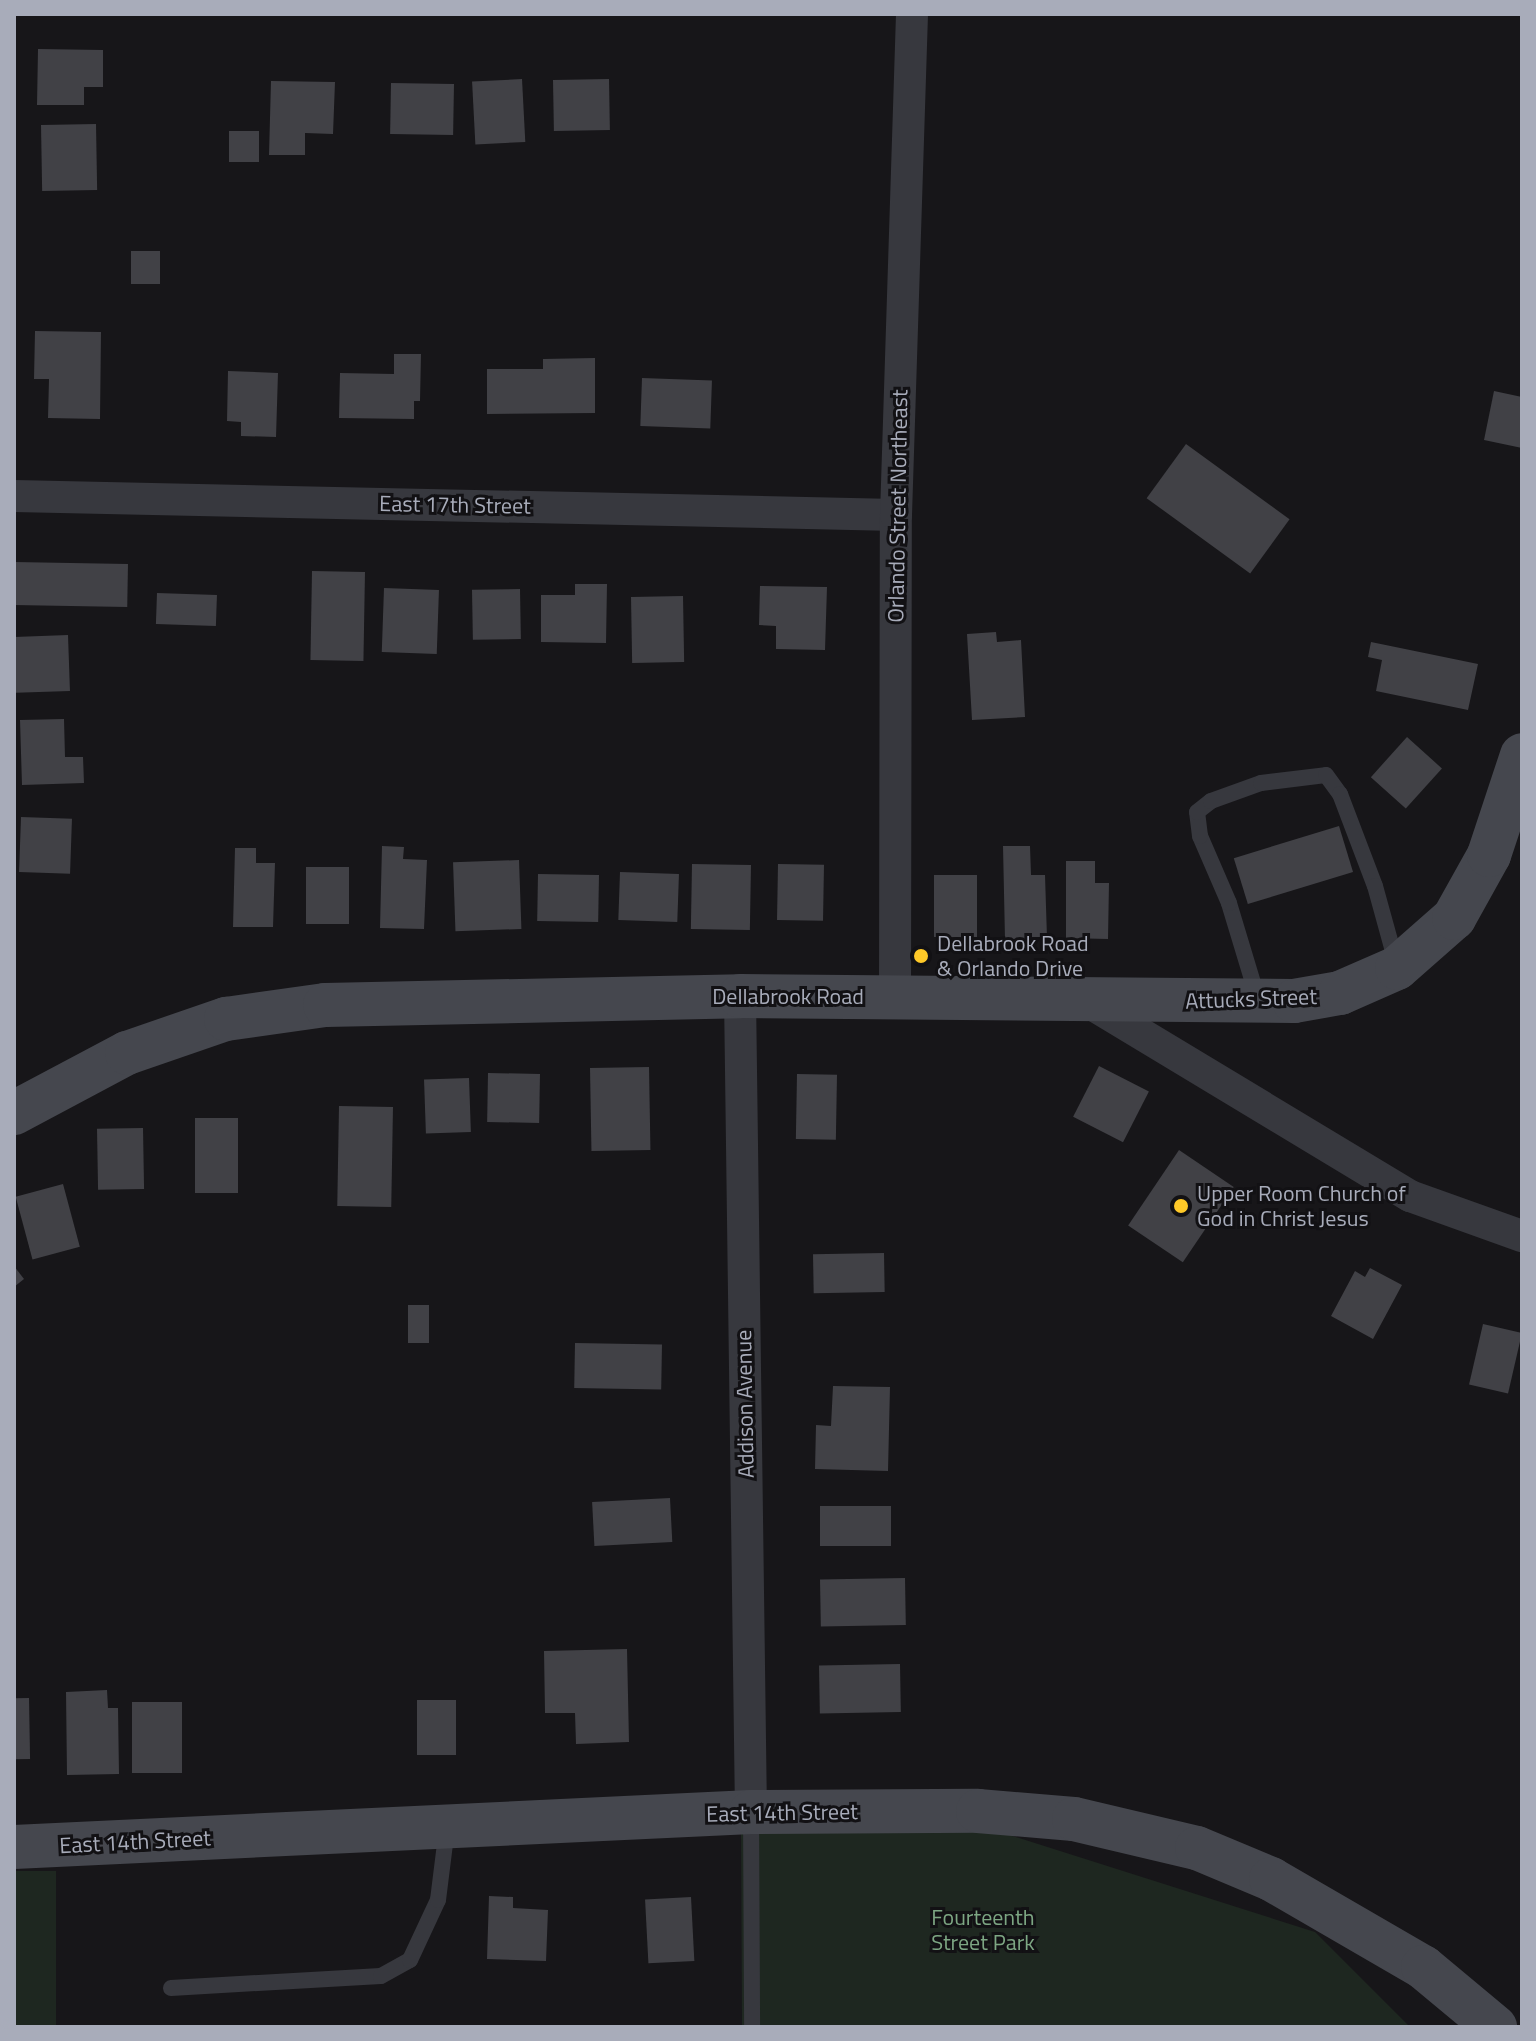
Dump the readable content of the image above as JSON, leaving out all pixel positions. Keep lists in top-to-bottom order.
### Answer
{
  "streets": {
    "street": [
      "East 17th Street",
      "Orlando Street Northeast",
      "Dellabrook Road",
      "Attucks Street",
      "Addison Avenue",
      "East 14th Street"
    ]
  },
  "crossings": [
    ["East 17th Street", "Orlando Street Northeast"],
    ["Orlando Street Northeast", "Dellabrook Road"],
    ["Dellabrook Road", "Attucks Street"],
    ["Dellabrook Road", "Addison Avenue"],
    ["Addison Avenue", "East 14th Street"]
  ],
  "parks": ["Fourteenth Street Park"],
  "places": ["Dellabrook Road & Orlando Drive", "Upper Room Church of God in Christ Jesus"]
}
